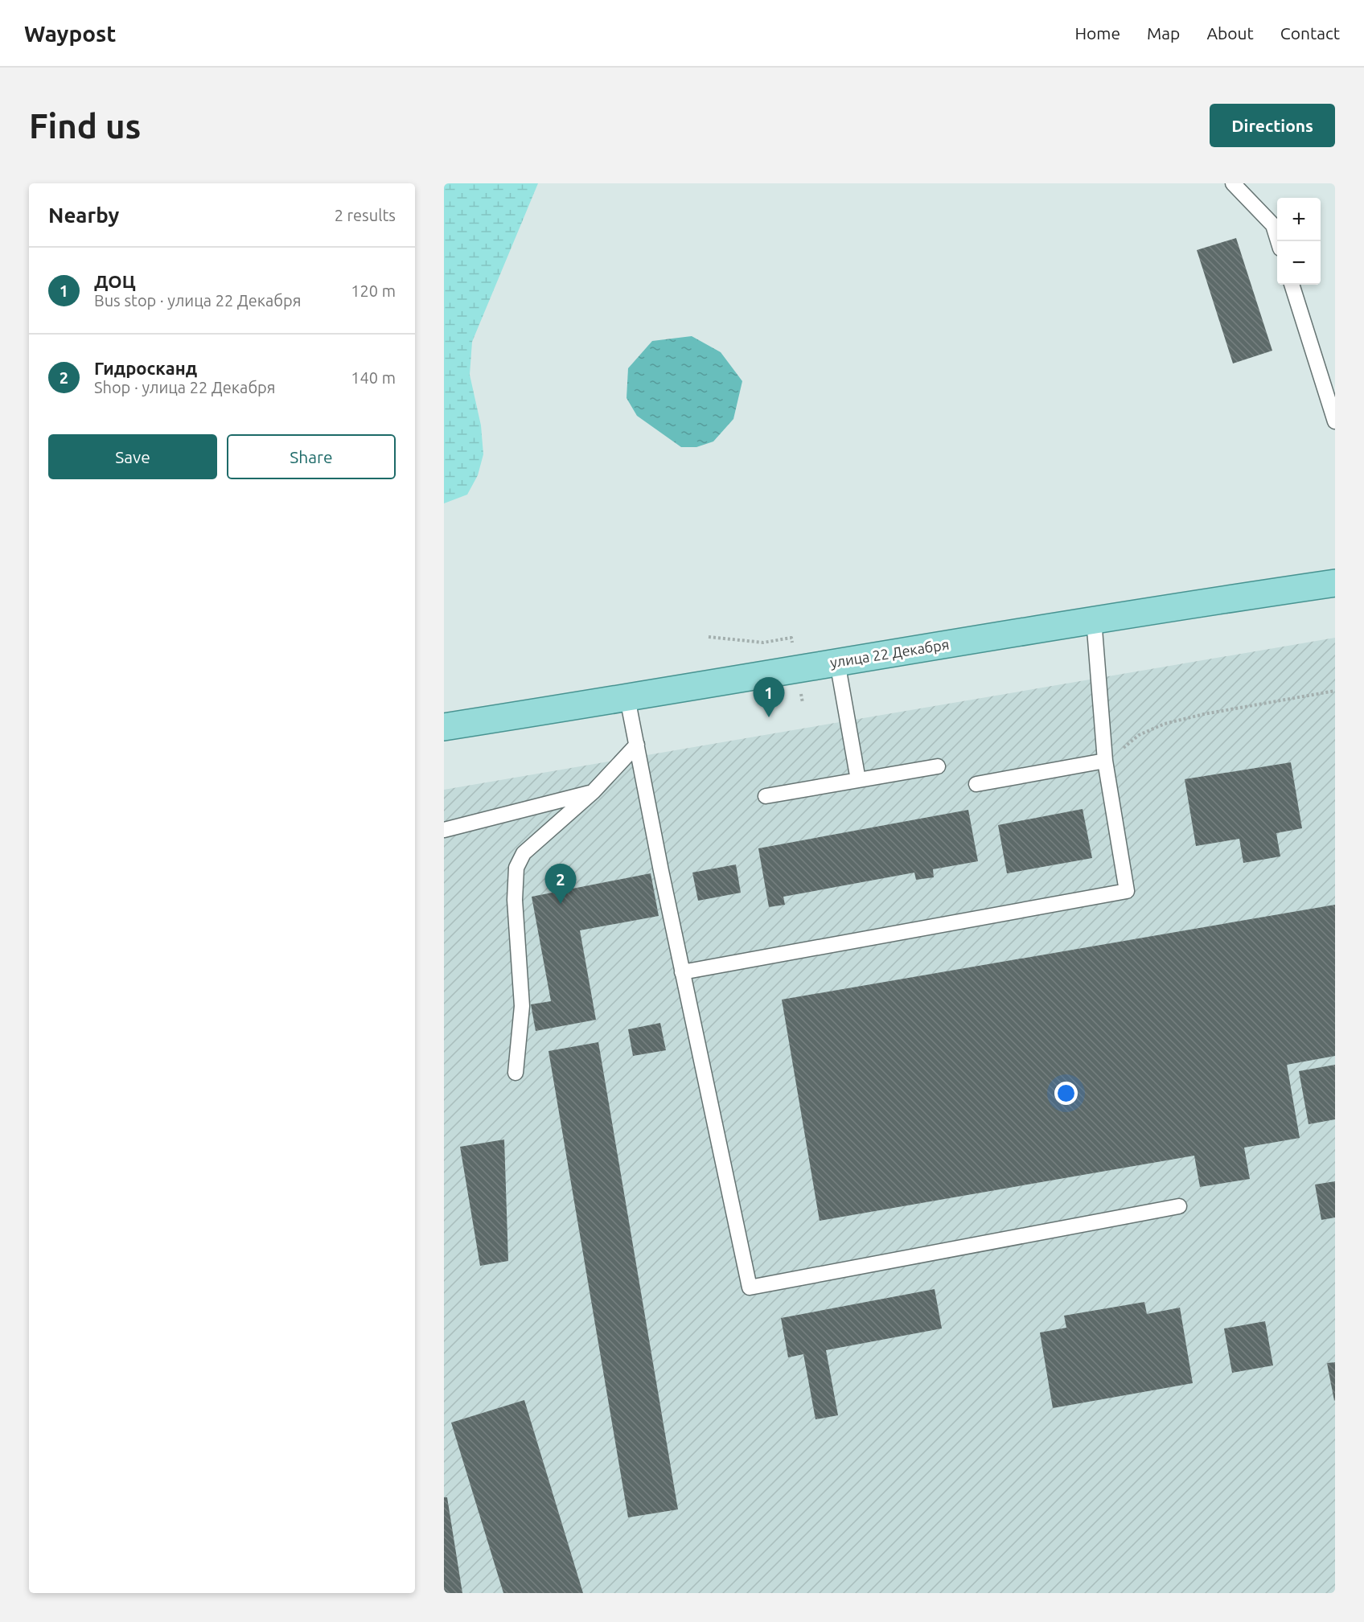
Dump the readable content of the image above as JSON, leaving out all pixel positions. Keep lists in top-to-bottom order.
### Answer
{
  "streets": {
    "main road": ["улица 22 Декабря"]
  },
  "page": {
    "header": "Waypost",
    "nav": [
      "Home",
      "Map",
      "About",
      "Contact"
    ],
    "buttons": [
      "Directions",
      ["Save", "Share"]
    ],
    "title": "Find us",
    "heading": ["Nearby", "2 results"],
    "map_buttons": ["+", "−"],
    "list": [
      {
        "mark": "1",
        "name": "ДОЦ",
        "note": "Bus stop · улица 22 Декабря",
        "value": "120 m"
      },
      {
        "mark": "2",
        "name": "Гидросканд",
        "note": "Shop · улица 22 Декабря",
        "value": "140 m"
      }
    ],
    "pins": ["1", "2"]
  }
}
